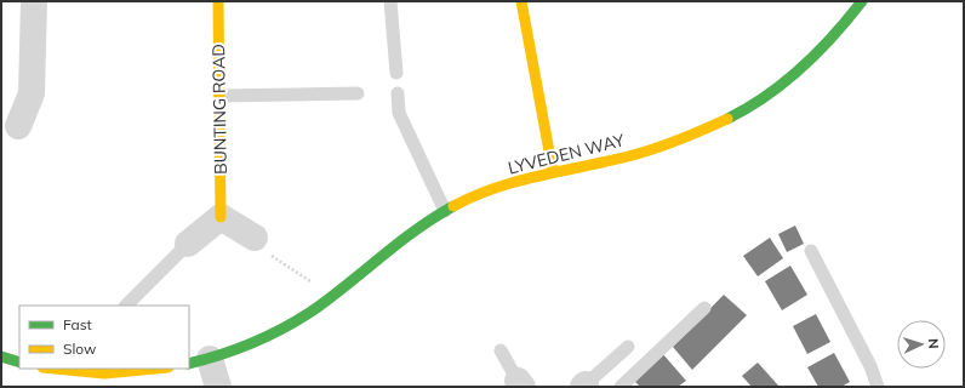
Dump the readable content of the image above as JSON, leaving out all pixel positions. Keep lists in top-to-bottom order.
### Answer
{
  "streets": {
    "street": ["BUNTING ROAD", "LYVEDEN WAY"]
  },
  "legend": ["Fast", "Slow"],
  "north": "right"
}
